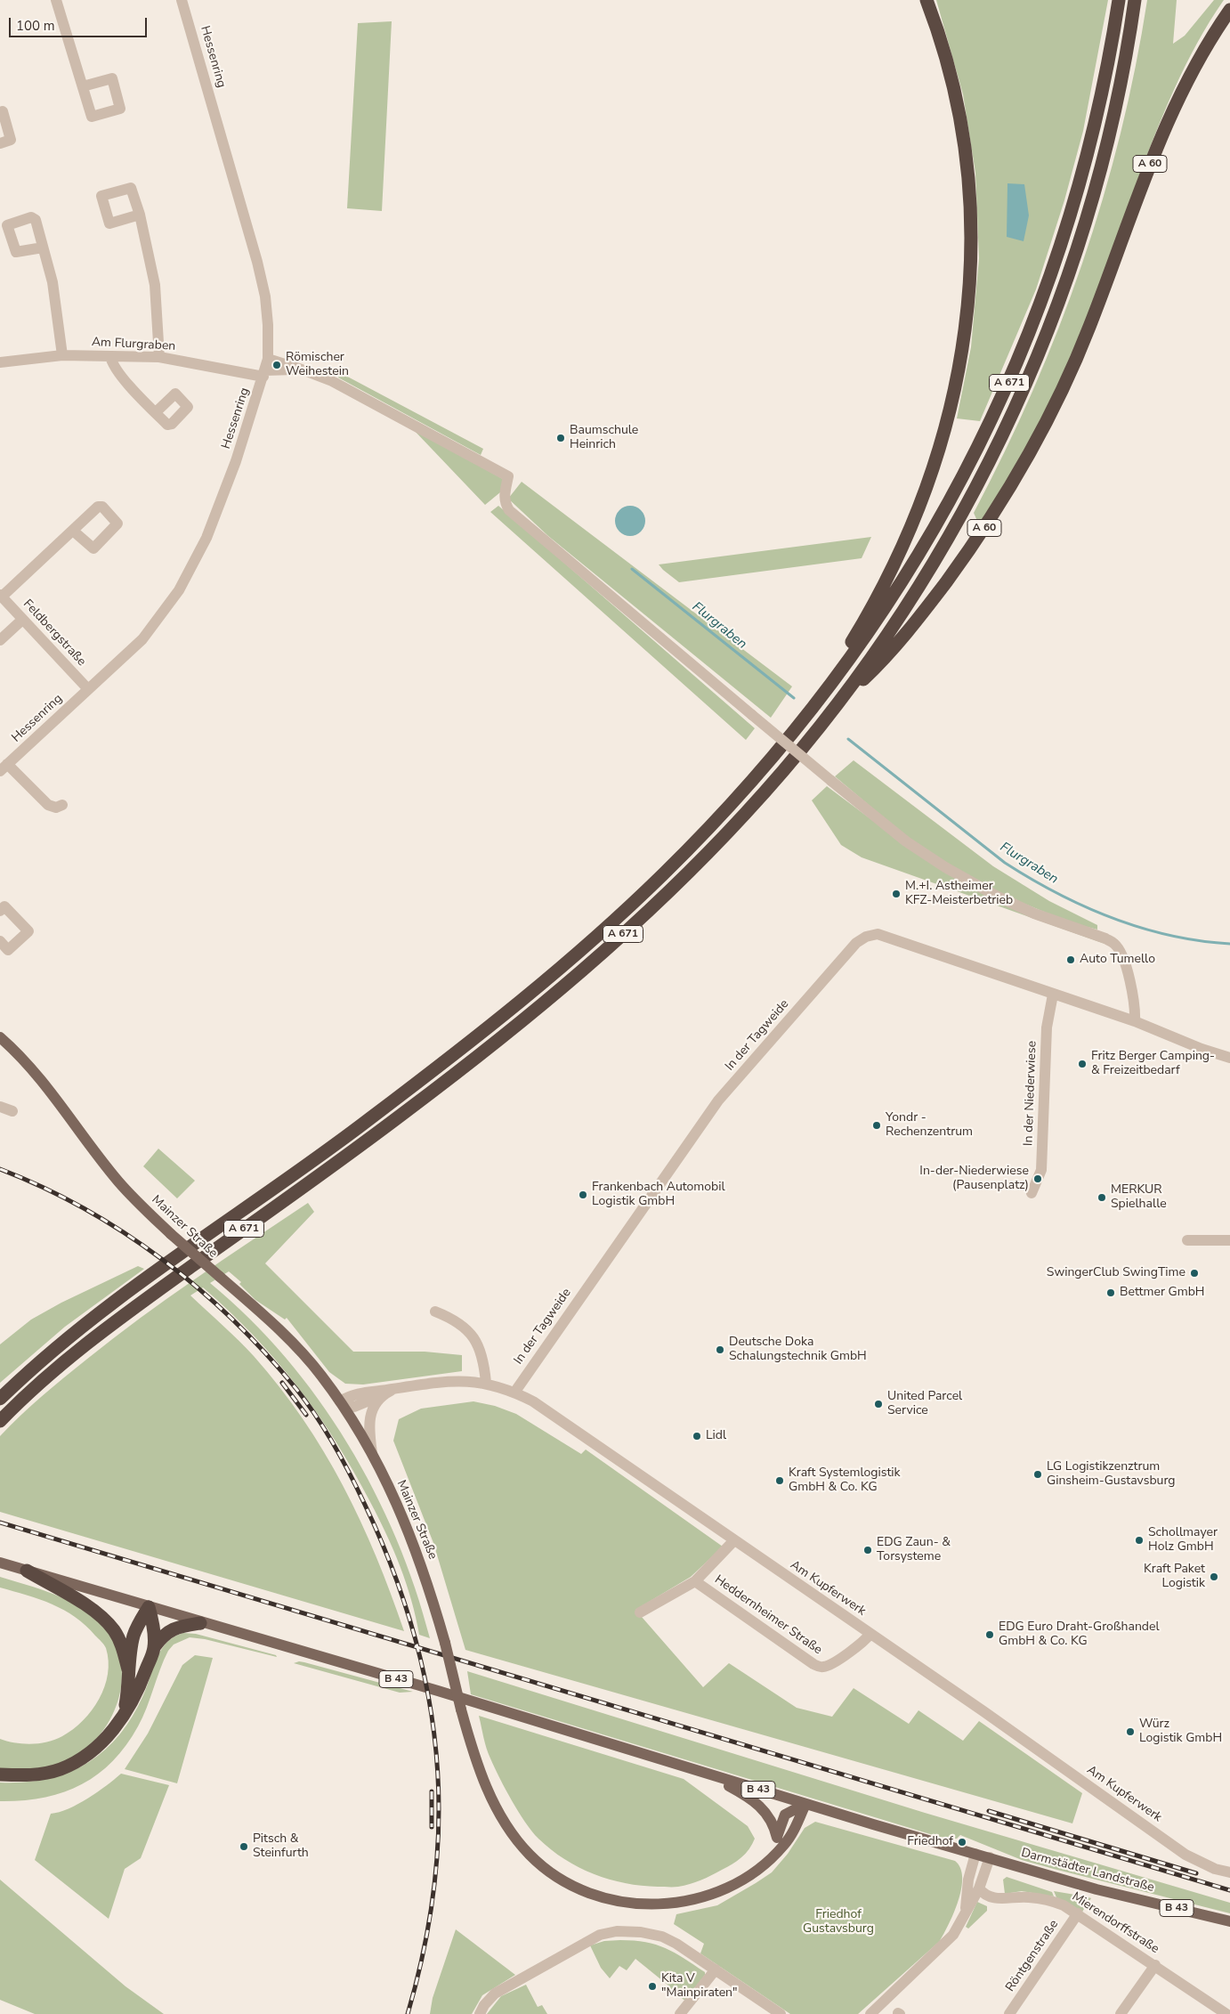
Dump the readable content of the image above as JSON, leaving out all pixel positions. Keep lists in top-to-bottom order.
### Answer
{
  "streets": {
    "highway": ["A 60", "A 671"],
    "main road": ["Mainzer Straße", "B 43", "Darmstädter Landstraße"],
    "street": [
      "Hessenring",
      "Am Flurgraben",
      "Feldbergstraße",
      "In der Tagweide",
      "In der Niederwiese",
      "Am Kupferwerk",
      "Heddernheimer Straße",
      "Mierendorffstraße",
      "Röntgenstraße"
    ]
  },
  "crossings": [
    ["Hessenring", "Am Flurgraben"],
    ["Hessenring", "Feldbergstraße"],
    ["A 60", "A 671"],
    ["In der Tagweide", "In der Niederwiese"],
    ["In der Tagweide", "Am Kupferwerk"],
    ["Mainzer Straße", "Am Kupferwerk"],
    ["Am Kupferwerk", "Heddernheimer Straße"],
    ["B 43", "Darmstädter Landstraße"],
    ["Mierendorffstraße", "Röntgenstraße"]
  ],
  "water": ["Flurgraben"],
  "parks": ["Friedhof Gustavsburg"],
  "places": [
    "Römischer Weihestein",
    "Baumschule Heinrich",
    "M.+I. Astheimer KFZ-Meisterbetrieb",
    "Auto Tumello",
    "Fritz Berger Camping- & Freizeitbedarf",
    "Yondr - Rechenzentrum",
    "In-der-Niederwiese (Pausenplatz)",
    "Frankenbach Automobil Logistik GmbH",
    "MERKUR Spielhalle",
    "SwingerClub SwingTime",
    "Bettmer GmbH",
    "Deutsche Doka Schalungstechnik GmbH",
    "United Parcel Service",
    "Lidl",
    "LG Logistikzenztrum Ginsheim-Gustavsburg",
    "Kraft Systemlogistik GmbH & Co. KG",
    "Schollmayer Holz GmbH",
    "EDG Zaun- & Torsysteme",
    "Kraft Paket Logistik",
    "EDG Euro Draht-Großhandel GmbH & Co. KG",
    "Würz Logistik GmbH",
    "Friedhof",
    "Pitsch & Steinfurth",
    "Kita V \"Mainpiraten\""
  ],
  "scale_bar": "100 m"
}
